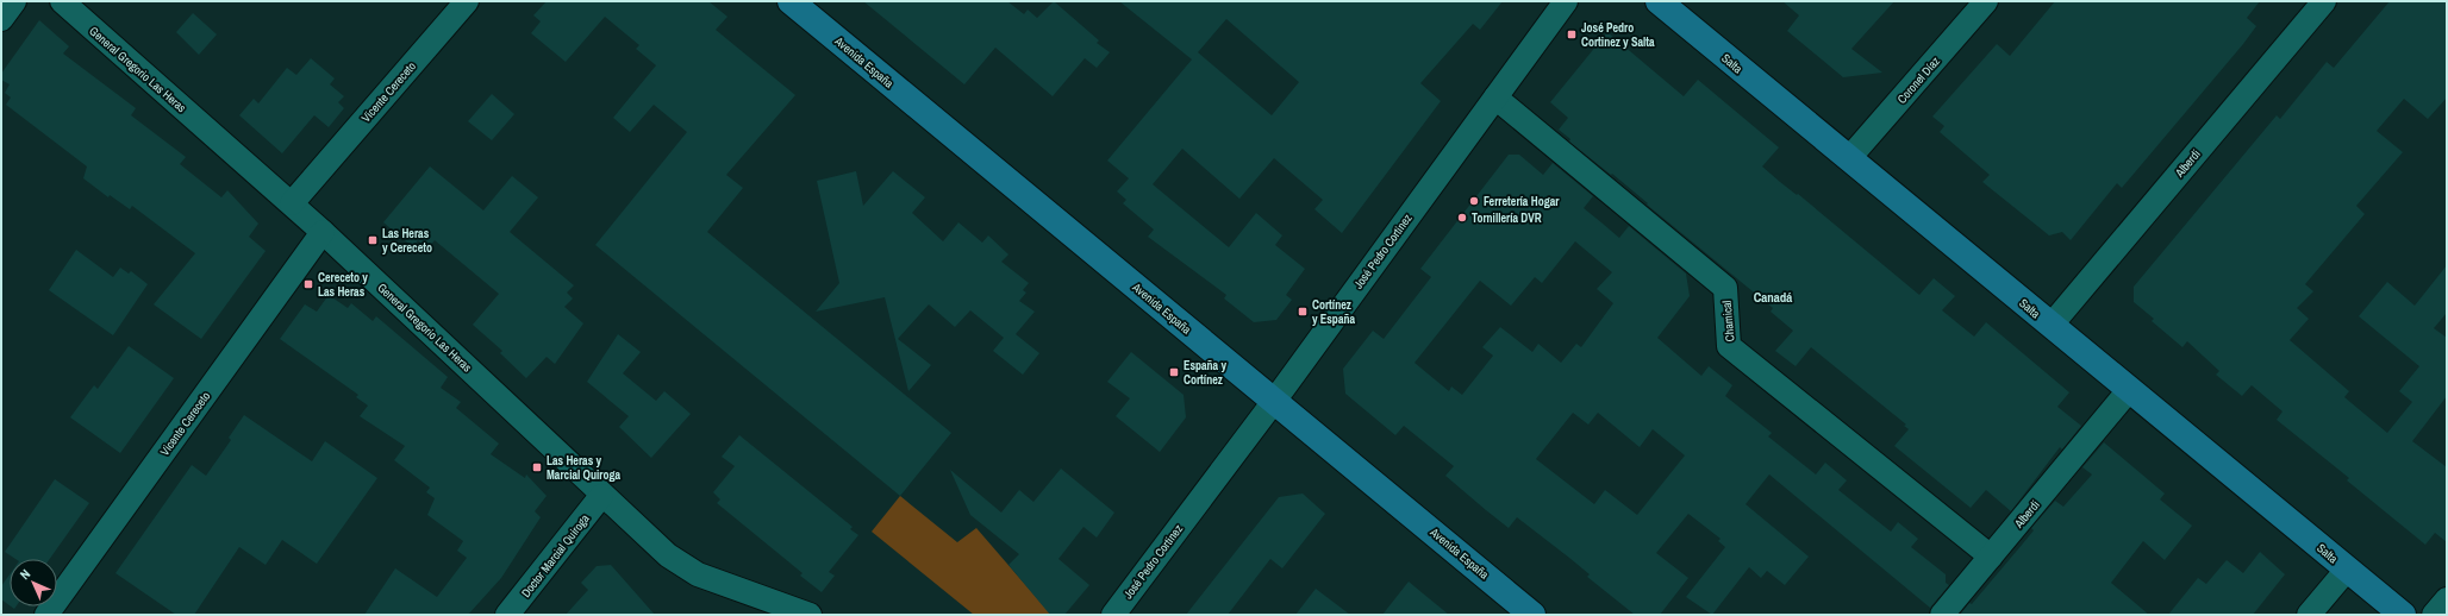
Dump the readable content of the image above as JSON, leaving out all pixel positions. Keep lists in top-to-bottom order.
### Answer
{
  "streets": {
    "main road": ["Avenida España", "Salta"],
    "street": [
      "General Gregorio Las Heras",
      "Coronel Díaz",
      "Vicente Cereceto",
      "Alberdi",
      "José Pedro Cortinez",
      "Chamical",
      "Doctor Marcial Quiroga"
    ]
  },
  "crossings": [
    ["Avenida España", "José Pedro Cortinez"],
    ["Salta", "Coronel Díaz"],
    ["Salta", "Alberdi"],
    ["General Gregorio Las Heras", "Vicente Cereceto"],
    ["General Gregorio Las Heras", "Doctor Marcial Quiroga"],
    ["Alberdi", "Chamical"],
    ["José Pedro Cortinez", "Chamical"]
  ],
  "districts": ["Canadá"],
  "places": {
    "transit": [
      "José Pedro Cortinez y Salta",
      "Las Heras y Cereceto",
      "Cereceto y Las Heras",
      "Cortínez y España",
      "España y Cortínez",
      "Las Heras y Marcial Quiroga"
    ],
    "other": ["Ferretería Hogar", "Tornillería DVR"]
  },
  "north": "top left"
}
